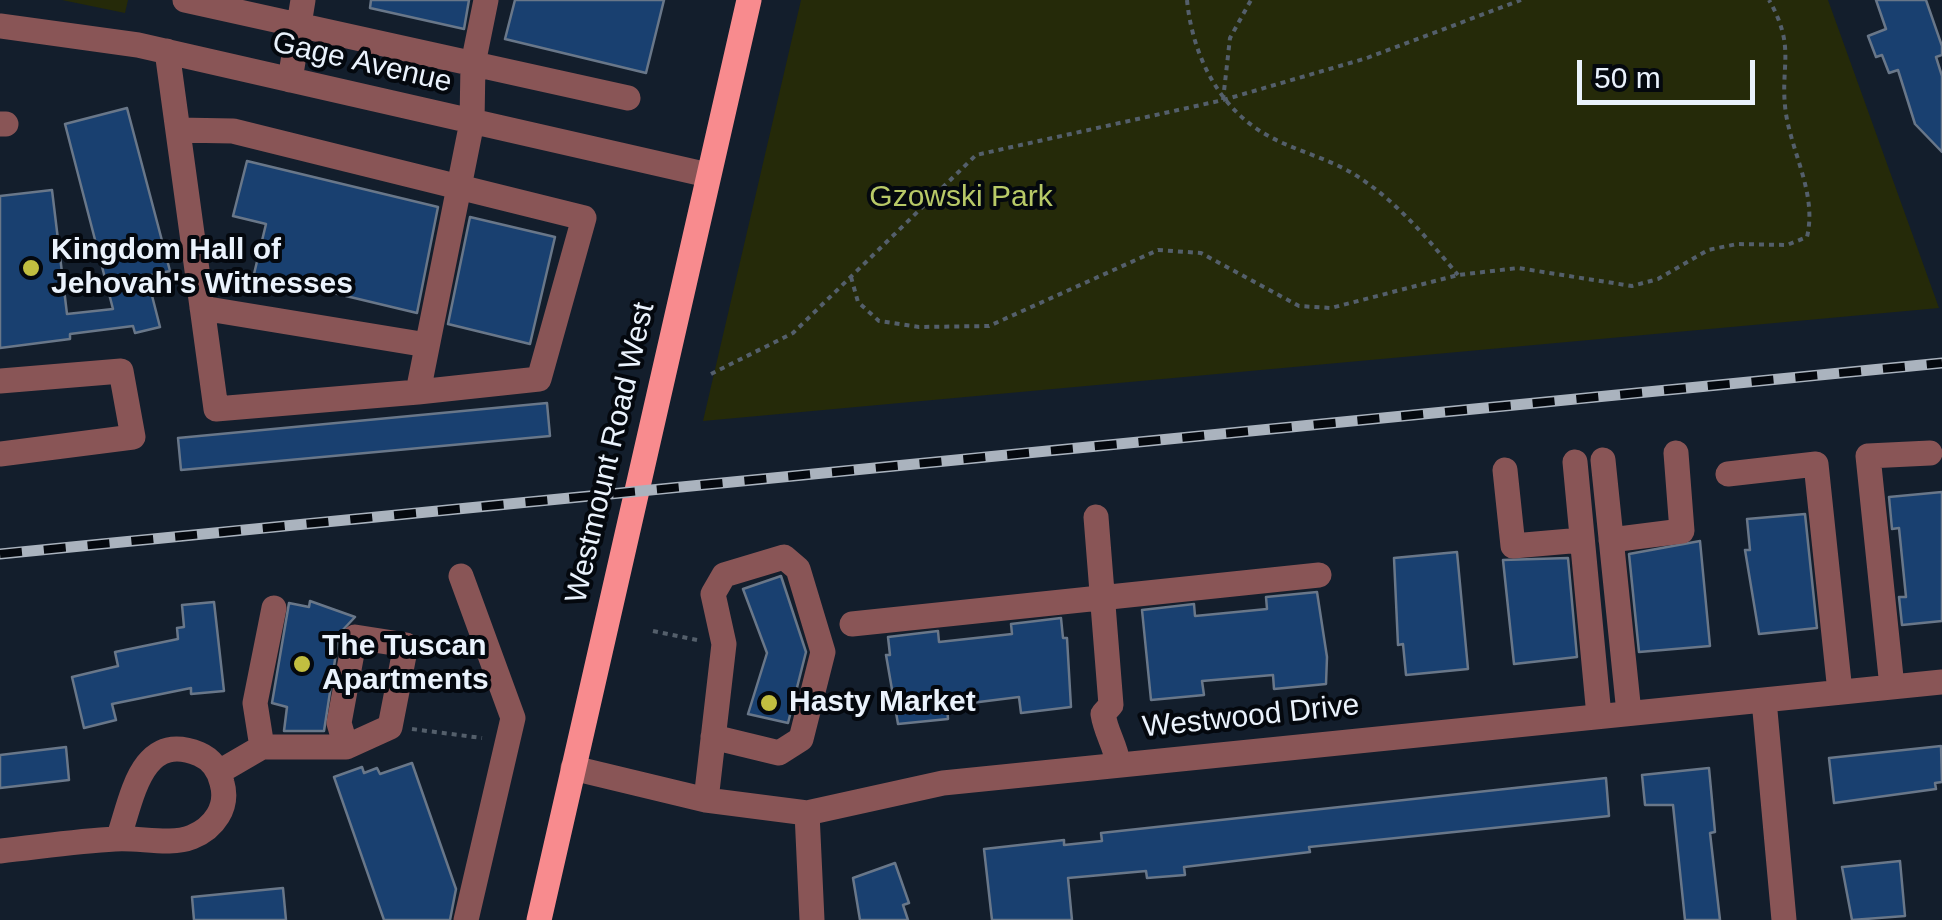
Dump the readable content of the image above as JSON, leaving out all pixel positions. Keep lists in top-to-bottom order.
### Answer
{
  "streets": {
    "main road": ["Westmount Road West"],
    "street": ["Gage Avenue", "Westwood Drive"]
  },
  "crossings": [
    ["Gage Avenue", "Westmount Road West"],
    ["Westmount Road West", "Westwood Drive"]
  ],
  "parks": ["Gzowski Park"],
  "places": ["Kingdom Hall of Jehovah's Witnesses", "The Tuscan Apartments", "Hasty Market"],
  "scale_bar": "50 m"
}
